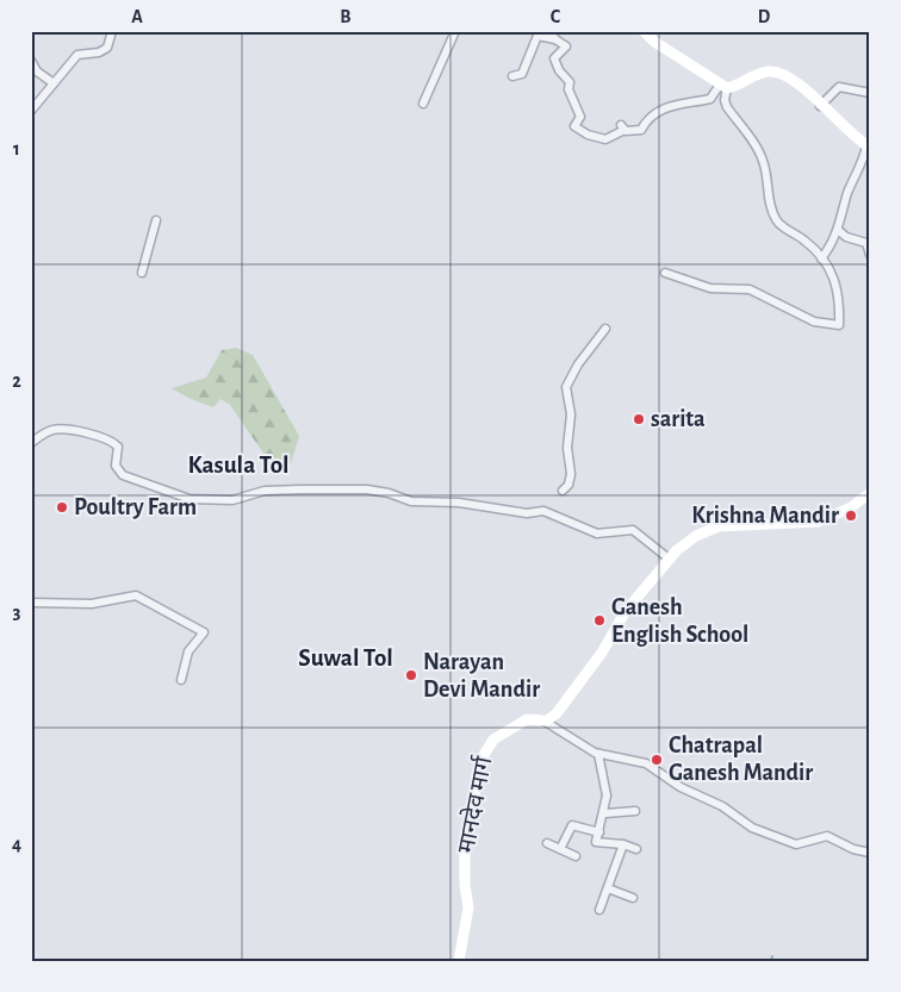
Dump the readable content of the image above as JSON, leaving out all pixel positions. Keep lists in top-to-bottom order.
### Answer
{
  "streets": {
    "main road": ["मानदेव मार्ग"]
  },
  "districts": ["Kasula Tol", "Suwal Tol"],
  "places": [
    "sarita",
    "Poultry Farm",
    "Krishna Mandir",
    "Ganesh English School",
    "Narayan Devi Mandir",
    "Chatrapal Ganesh Mandir"
  ],
  "grid": {
    "columns": [
      "A",
      "B",
      "C",
      "D"
    ],
    "rows": [
      "1",
      "2",
      "3",
      "4"
    ]
  }
}
